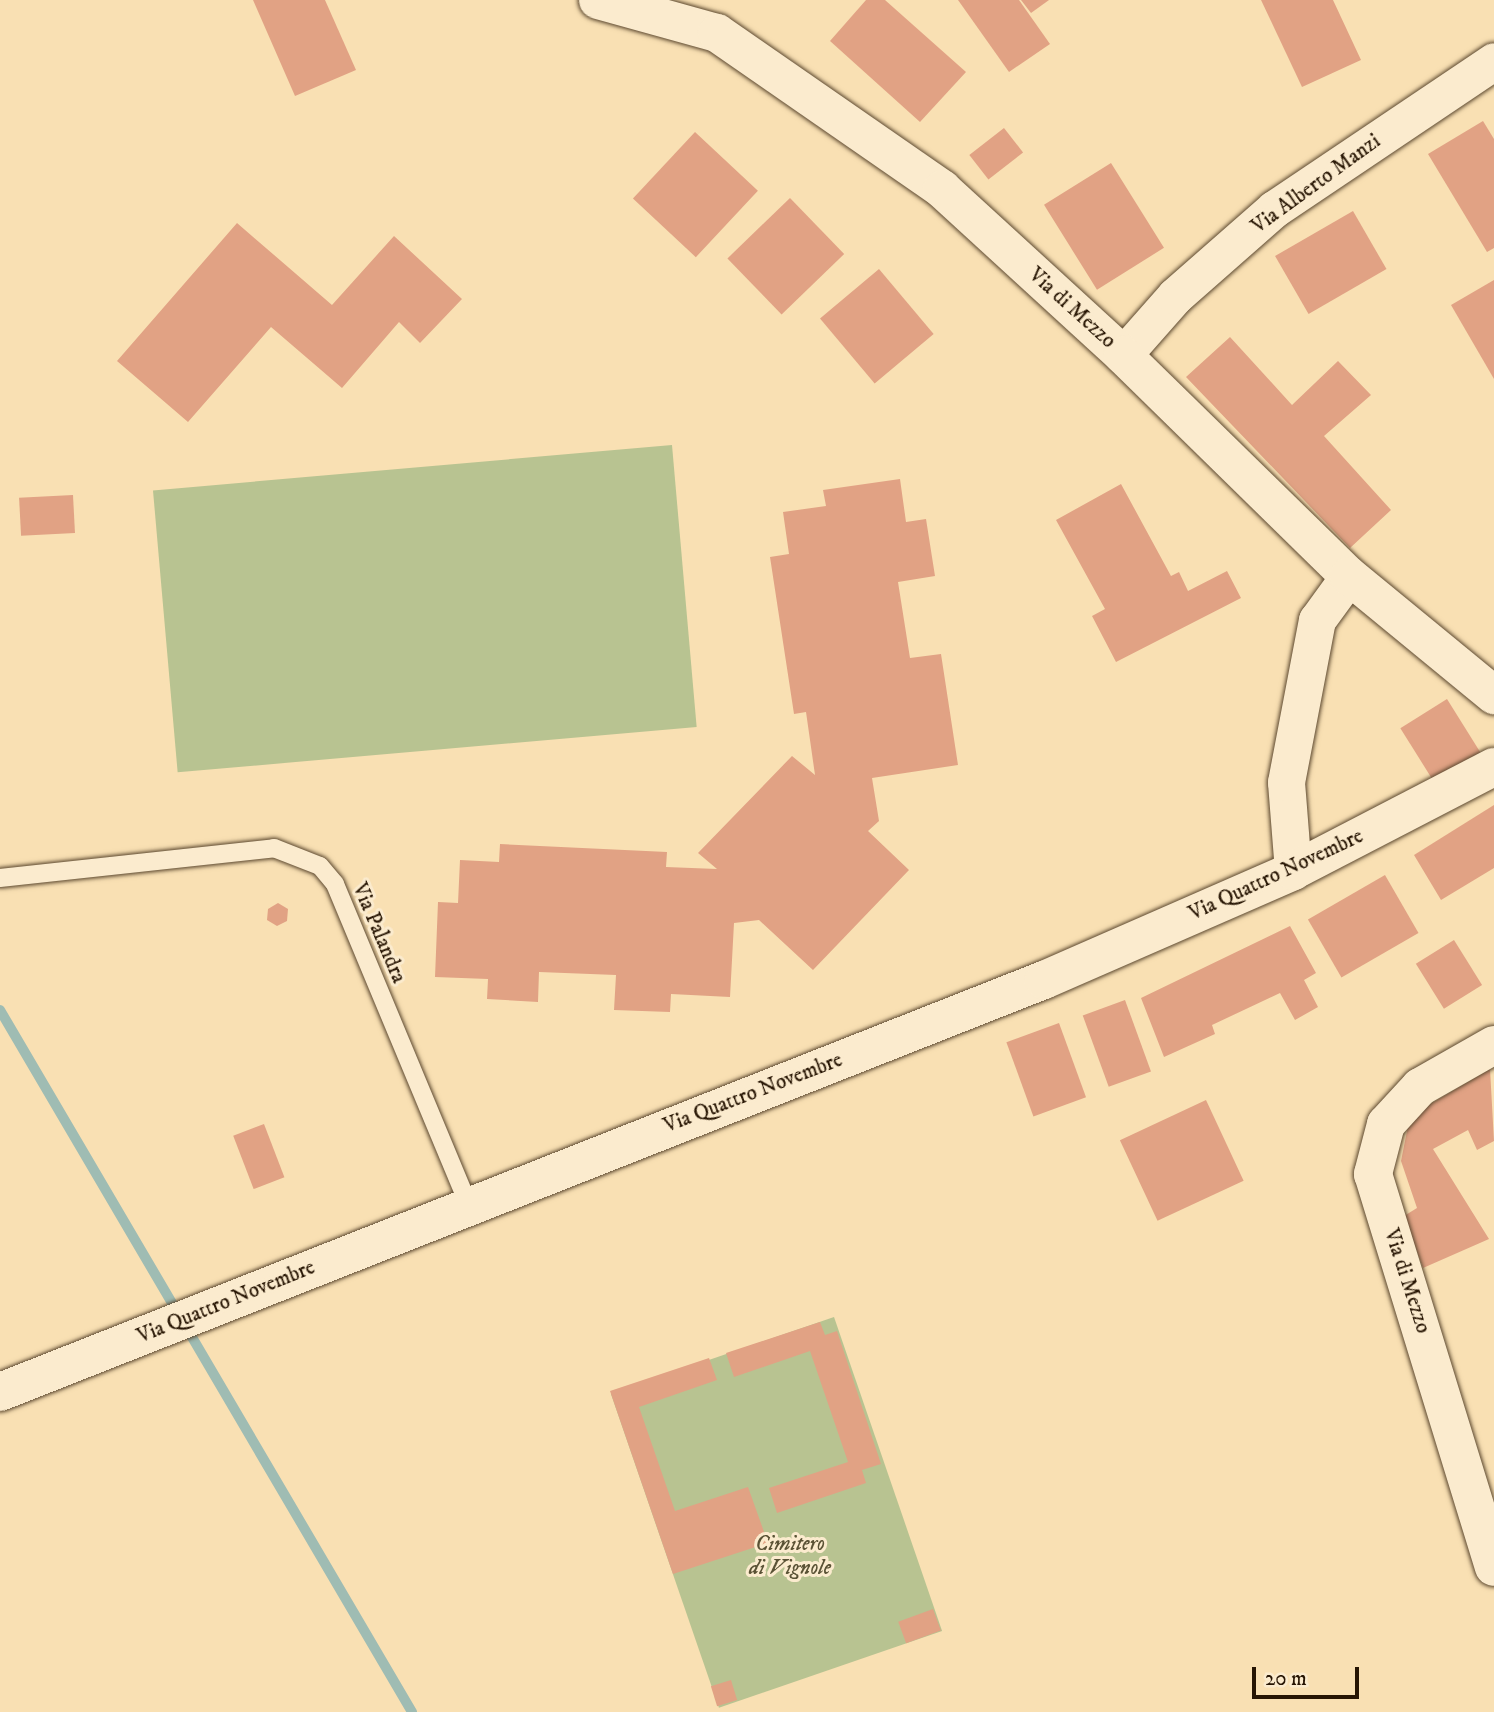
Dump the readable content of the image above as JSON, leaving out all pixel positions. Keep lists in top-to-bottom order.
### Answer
{
  "streets": {
    "street": ["Via Alberto Manzi", "Via di Mezzo", "Via Quattro Novembre"],
    "lane": ["Via Palandra"]
  },
  "crossings": [
    ["Via Alberto Manzi", "Via di Mezzo"],
    ["Via Quattro Novembre", "Via Palandra"]
  ],
  "parks": ["Cimitero di Vignole"],
  "scale_bar": "20 m"
}
